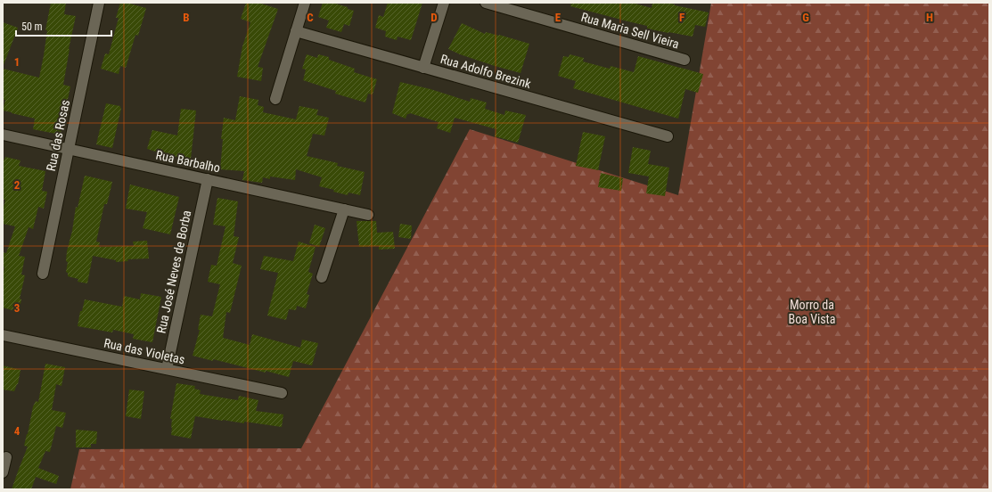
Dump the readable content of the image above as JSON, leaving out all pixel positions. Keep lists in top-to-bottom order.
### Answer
{
  "streets": {
    "street": [
      "Rua Maria Sell Vieira",
      "Rua Adolfo Brezink",
      "Rua das Rosas",
      "Rua Barbalho",
      "Rua José Neves de Borba",
      "Rua das Violetas"
    ]
  },
  "crossings": [
    ["Rua das Rosas", "Rua Barbalho"],
    ["Rua Barbalho", "Rua José Neves de Borba"],
    ["Rua José Neves de Borba", "Rua das Violetas"]
  ],
  "parks": ["Morro da Boa Vista"],
  "scale_bar": "50 m",
  "grid": {
    "columns": [
      "B",
      "C",
      "D",
      "E",
      "F",
      "G",
      "H"
    ],
    "rows": [
      "1",
      "2",
      "3",
      "4"
    ]
  }
}
